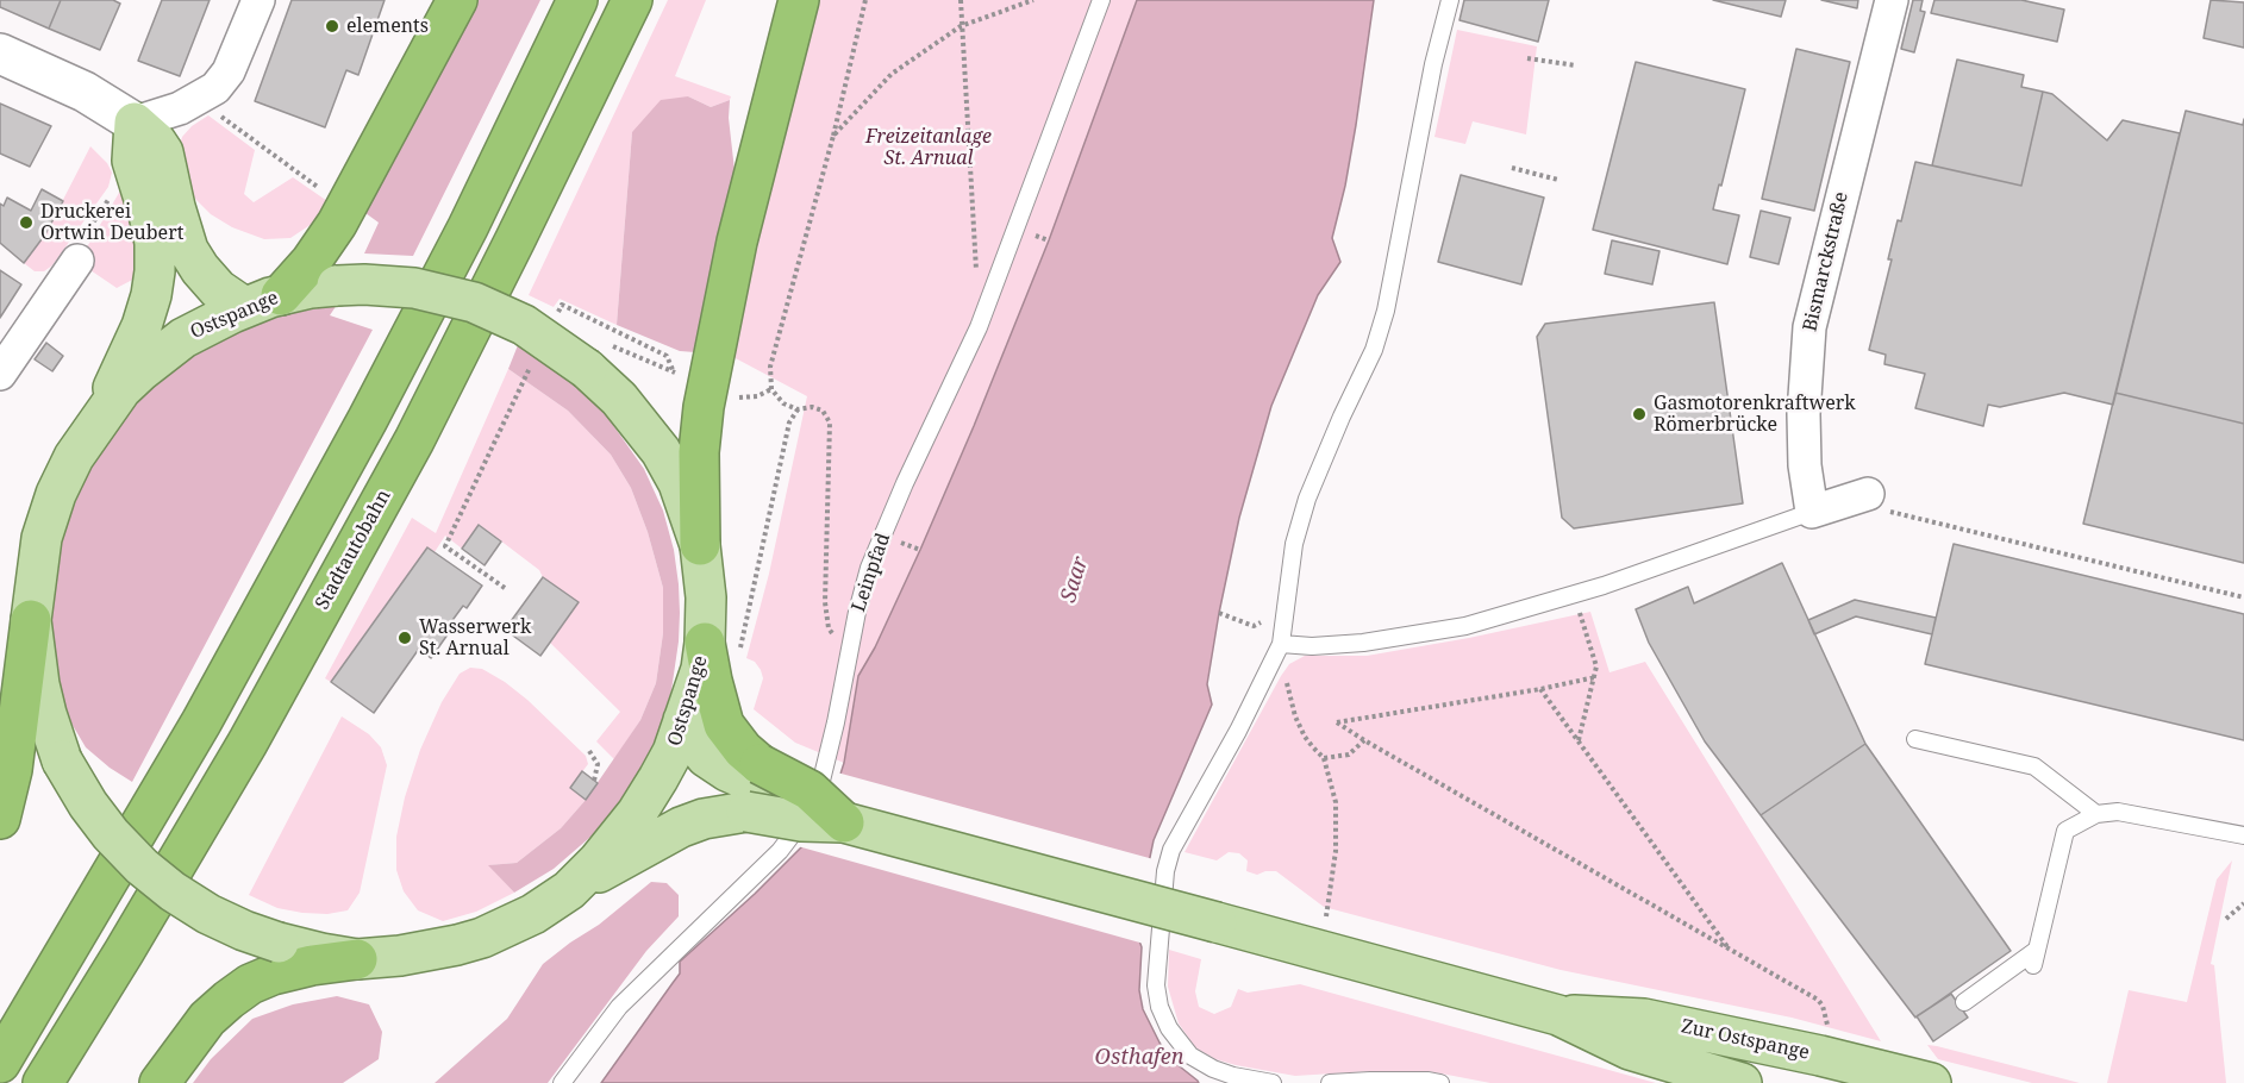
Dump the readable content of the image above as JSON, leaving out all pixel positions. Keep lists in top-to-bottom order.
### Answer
{
  "streets": {
    "highway": ["Stadtautobahn"],
    "main road": ["Ostspange", "Zur Ostspange"],
    "street": ["Bismarckstraße"],
    "lane": ["Leinpfad"]
  },
  "water": ["Saar", "Osthafen"],
  "parks": ["Freizeitanlage St. Arnual"],
  "places": [
    "elements",
    "Druckerei Ortwin Deubert",
    "Gasmotorenkraftwerk Römerbrücke",
    "Wasserwerk St. Arnual"
  ]
}
